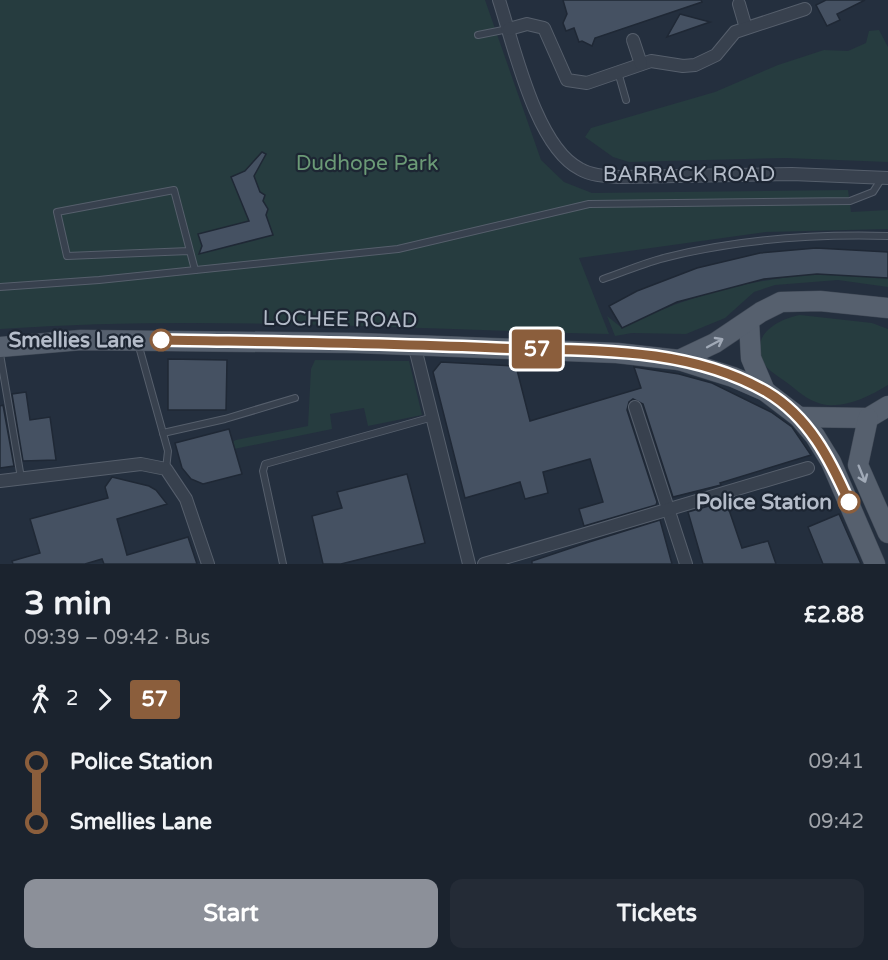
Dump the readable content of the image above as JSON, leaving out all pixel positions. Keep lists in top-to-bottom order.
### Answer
{
  "streets": {
    "main road": ["LOCHEE ROAD"],
    "street": ["BARRACK ROAD"]
  },
  "parks": ["Dudhope Park"],
  "places": ["Smellies Lane", "Police Station"],
  "lines": ["bus line 57"],
  "page": {
    "on_map": "57",
    "heading": ["3 min", "09:39 – 09:42 · Bus", "£2.88"],
    "legs": ["2", "57"],
    "list": [
      {
        "name": "Police Station",
        "value": "09:41"
      },
      {
        "name": "Smellies Lane",
        "value": "09:42"
      }
    ],
    "buttons": ["Start", "Tickets"]
  }
}
